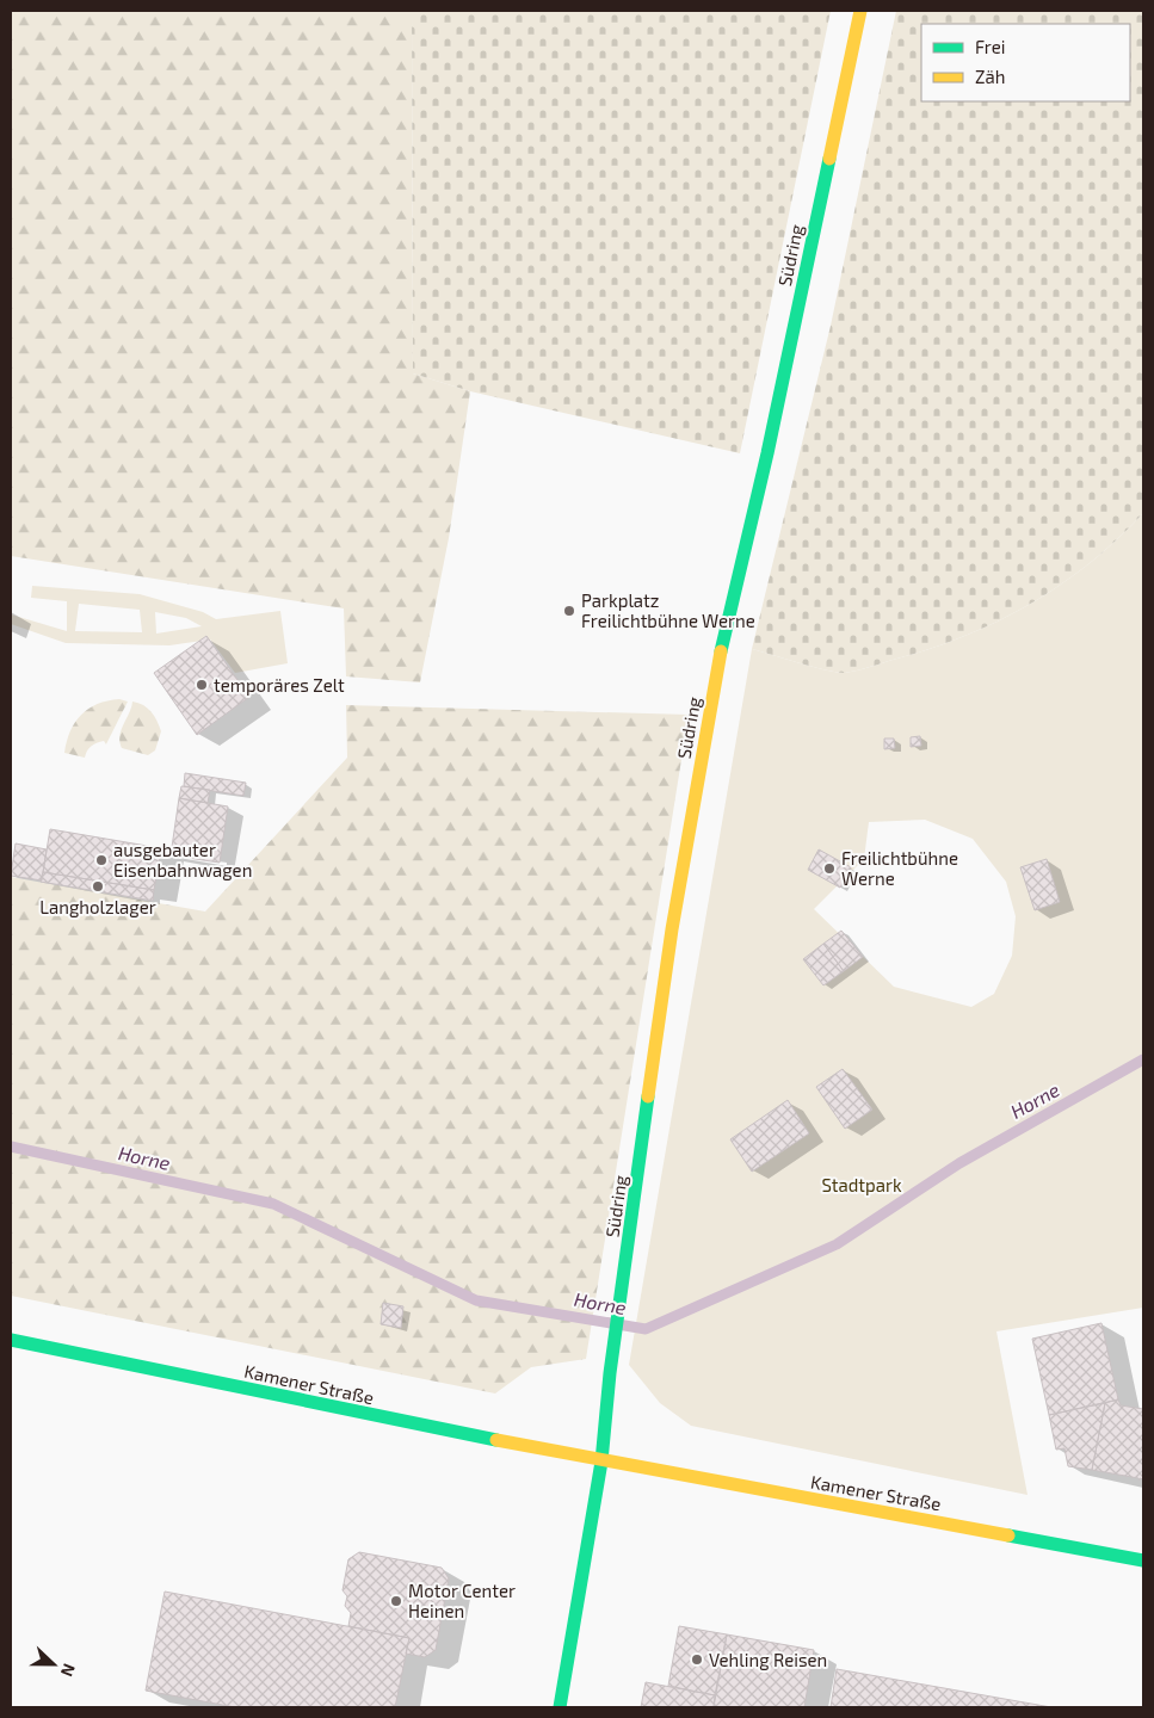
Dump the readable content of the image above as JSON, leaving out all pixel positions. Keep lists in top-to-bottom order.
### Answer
{
  "streets": {
    "street": ["Südring", "Kamener Straße"]
  },
  "crossings": [
    ["Südring", "Kamener Straße"]
  ],
  "water": ["Horne"],
  "parks": ["Stadtpark"],
  "places": [
    "Parkplatz Freilichtbühne Werne",
    "temporäres Zelt",
    "ausgebauter Eisenbahnwagen",
    "Freilichtbühne Werne",
    "Langholzlager",
    "Motor Center Heinen",
    "Vehling Reisen"
  ],
  "legend": ["Frei", "Zäh"],
  "north": "right"
}
